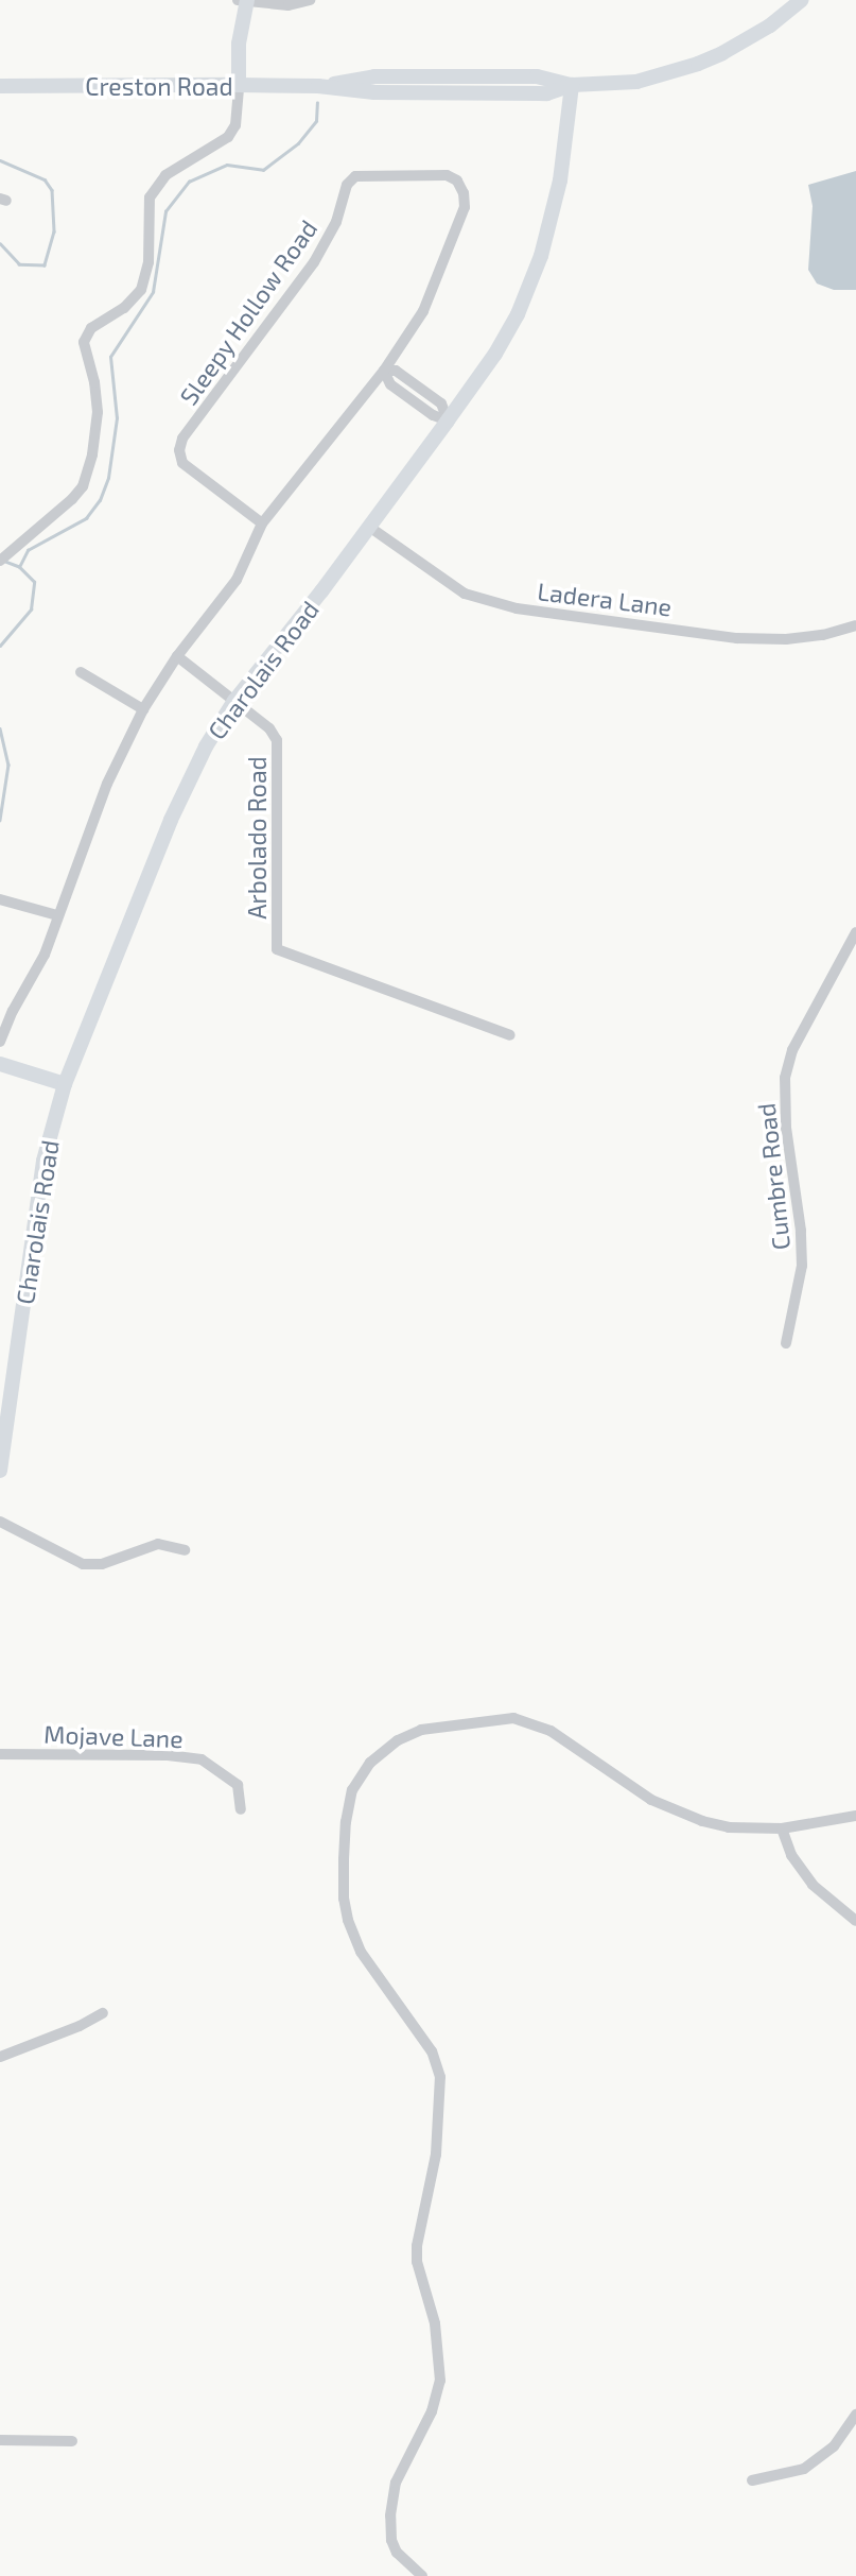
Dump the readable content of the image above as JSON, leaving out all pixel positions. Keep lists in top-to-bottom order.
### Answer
{
  "streets": {
    "street": [
      "Creston Road",
      "Sleepy Hollow Road",
      "Ladera Lane",
      "Charolais Road",
      "Arbolado Road",
      "Cumbre Road",
      "Mojave Lane"
    ]
  },
  "crossings": [
    ["Creston Road", "Charolais Road"],
    ["Sleepy Hollow Road", "Arbolado Road"],
    ["Ladera Lane", "Charolais Road"],
    ["Charolais Road", "Arbolado Road"]
  ]
}
